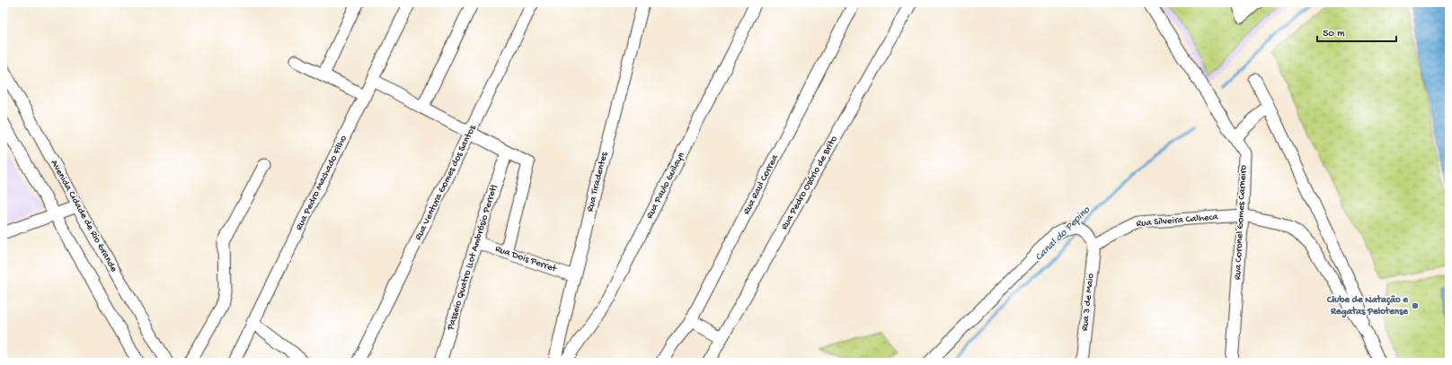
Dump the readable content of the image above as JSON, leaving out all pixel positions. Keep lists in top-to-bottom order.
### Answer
{
  "streets": {
    "street": [
      "Rua Tiradentes",
      "Rua Pedro Machado Filho",
      "Rua Ventura Gomes dos Santos",
      "Rua Pedro Osório de Brito",
      "Rua Raul Correa",
      "Rua Paulo Guilayn",
      "Avenida Cidade de Rio Grande",
      "Rua Silveira Calheca",
      "Rua Coronel Gomes Carneiro",
      "Passeio Quatro (Lot Ambrósio Perret)",
      "Rua Dois Perret",
      "Rua 3 de Maio"
    ]
  },
  "crossings": [
    ["Rua Tiradentes", "Rua Dois Perret"],
    ["Rua Silveira Calheca", "Rua Coronel Gomes Carneiro"],
    ["Rua Silveira Calheca", "Rua 3 de Maio"],
    ["Passeio Quatro (Lot Ambrósio Perret)", "Rua Dois Perret"]
  ],
  "water": ["Canal do Pepino"],
  "places": ["Clube de Natação e Regatas Pelotense"],
  "scale_bar": "50 m"
}
